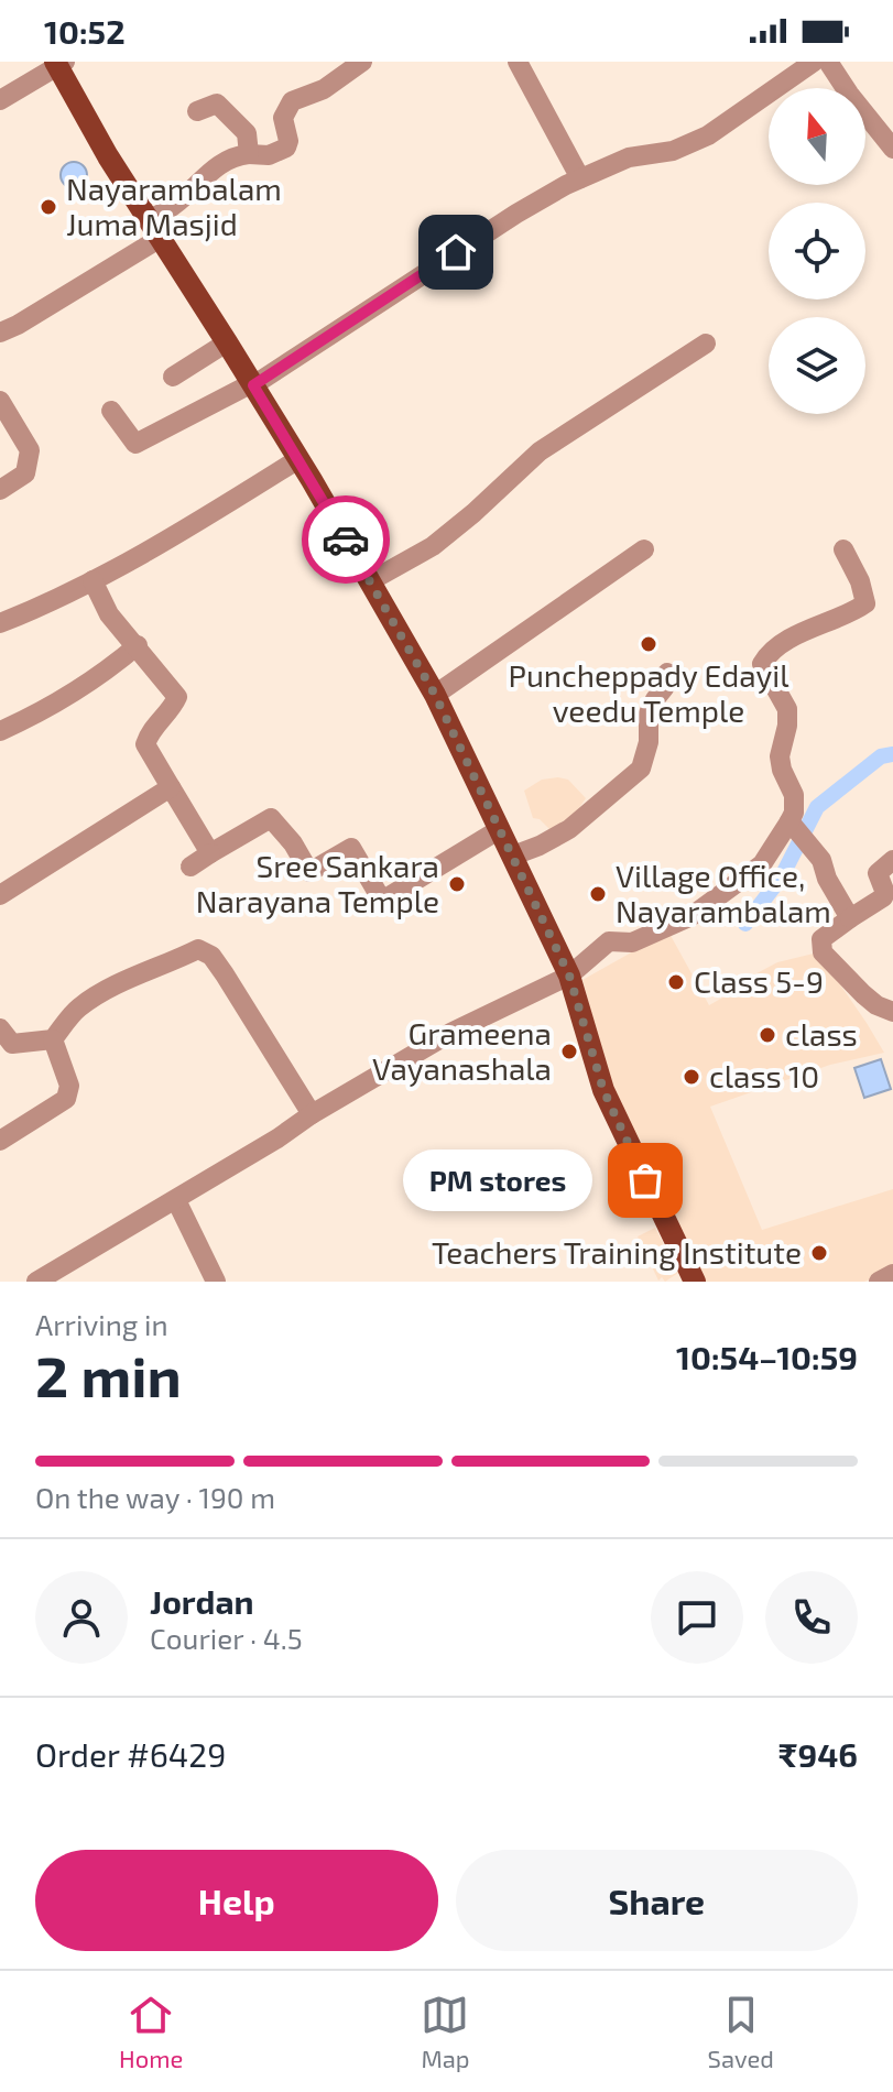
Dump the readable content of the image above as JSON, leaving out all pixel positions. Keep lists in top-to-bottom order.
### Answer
{
  "places": [
    "Nayarambalam Juma Masjid",
    "Puncheppady Edayil veedu Temple",
    "Sree Sankara Narayana Temple",
    "Village Office, Nayarambalam",
    "Class 5-9",
    "class",
    "Grameena Vayanashala",
    "class 10",
    "PM stores",
    "Teachers Training Institute"
  ],
  "north": "top",
  "page": {
    "status": "10:52",
    "bubble": "PM stores",
    "heading": ["2 min", "Arriving in", "10:54–10:59"],
    "panel": [
      "Jordan",
      "Courier · 4.5",
      "Order #6429",
      "₹946"
    ],
    "bar": "On the way · 190 m",
    "buttons": ["Help", "Share"],
    "tabs": ["Home", "Map", "Saved"]
  }
}
